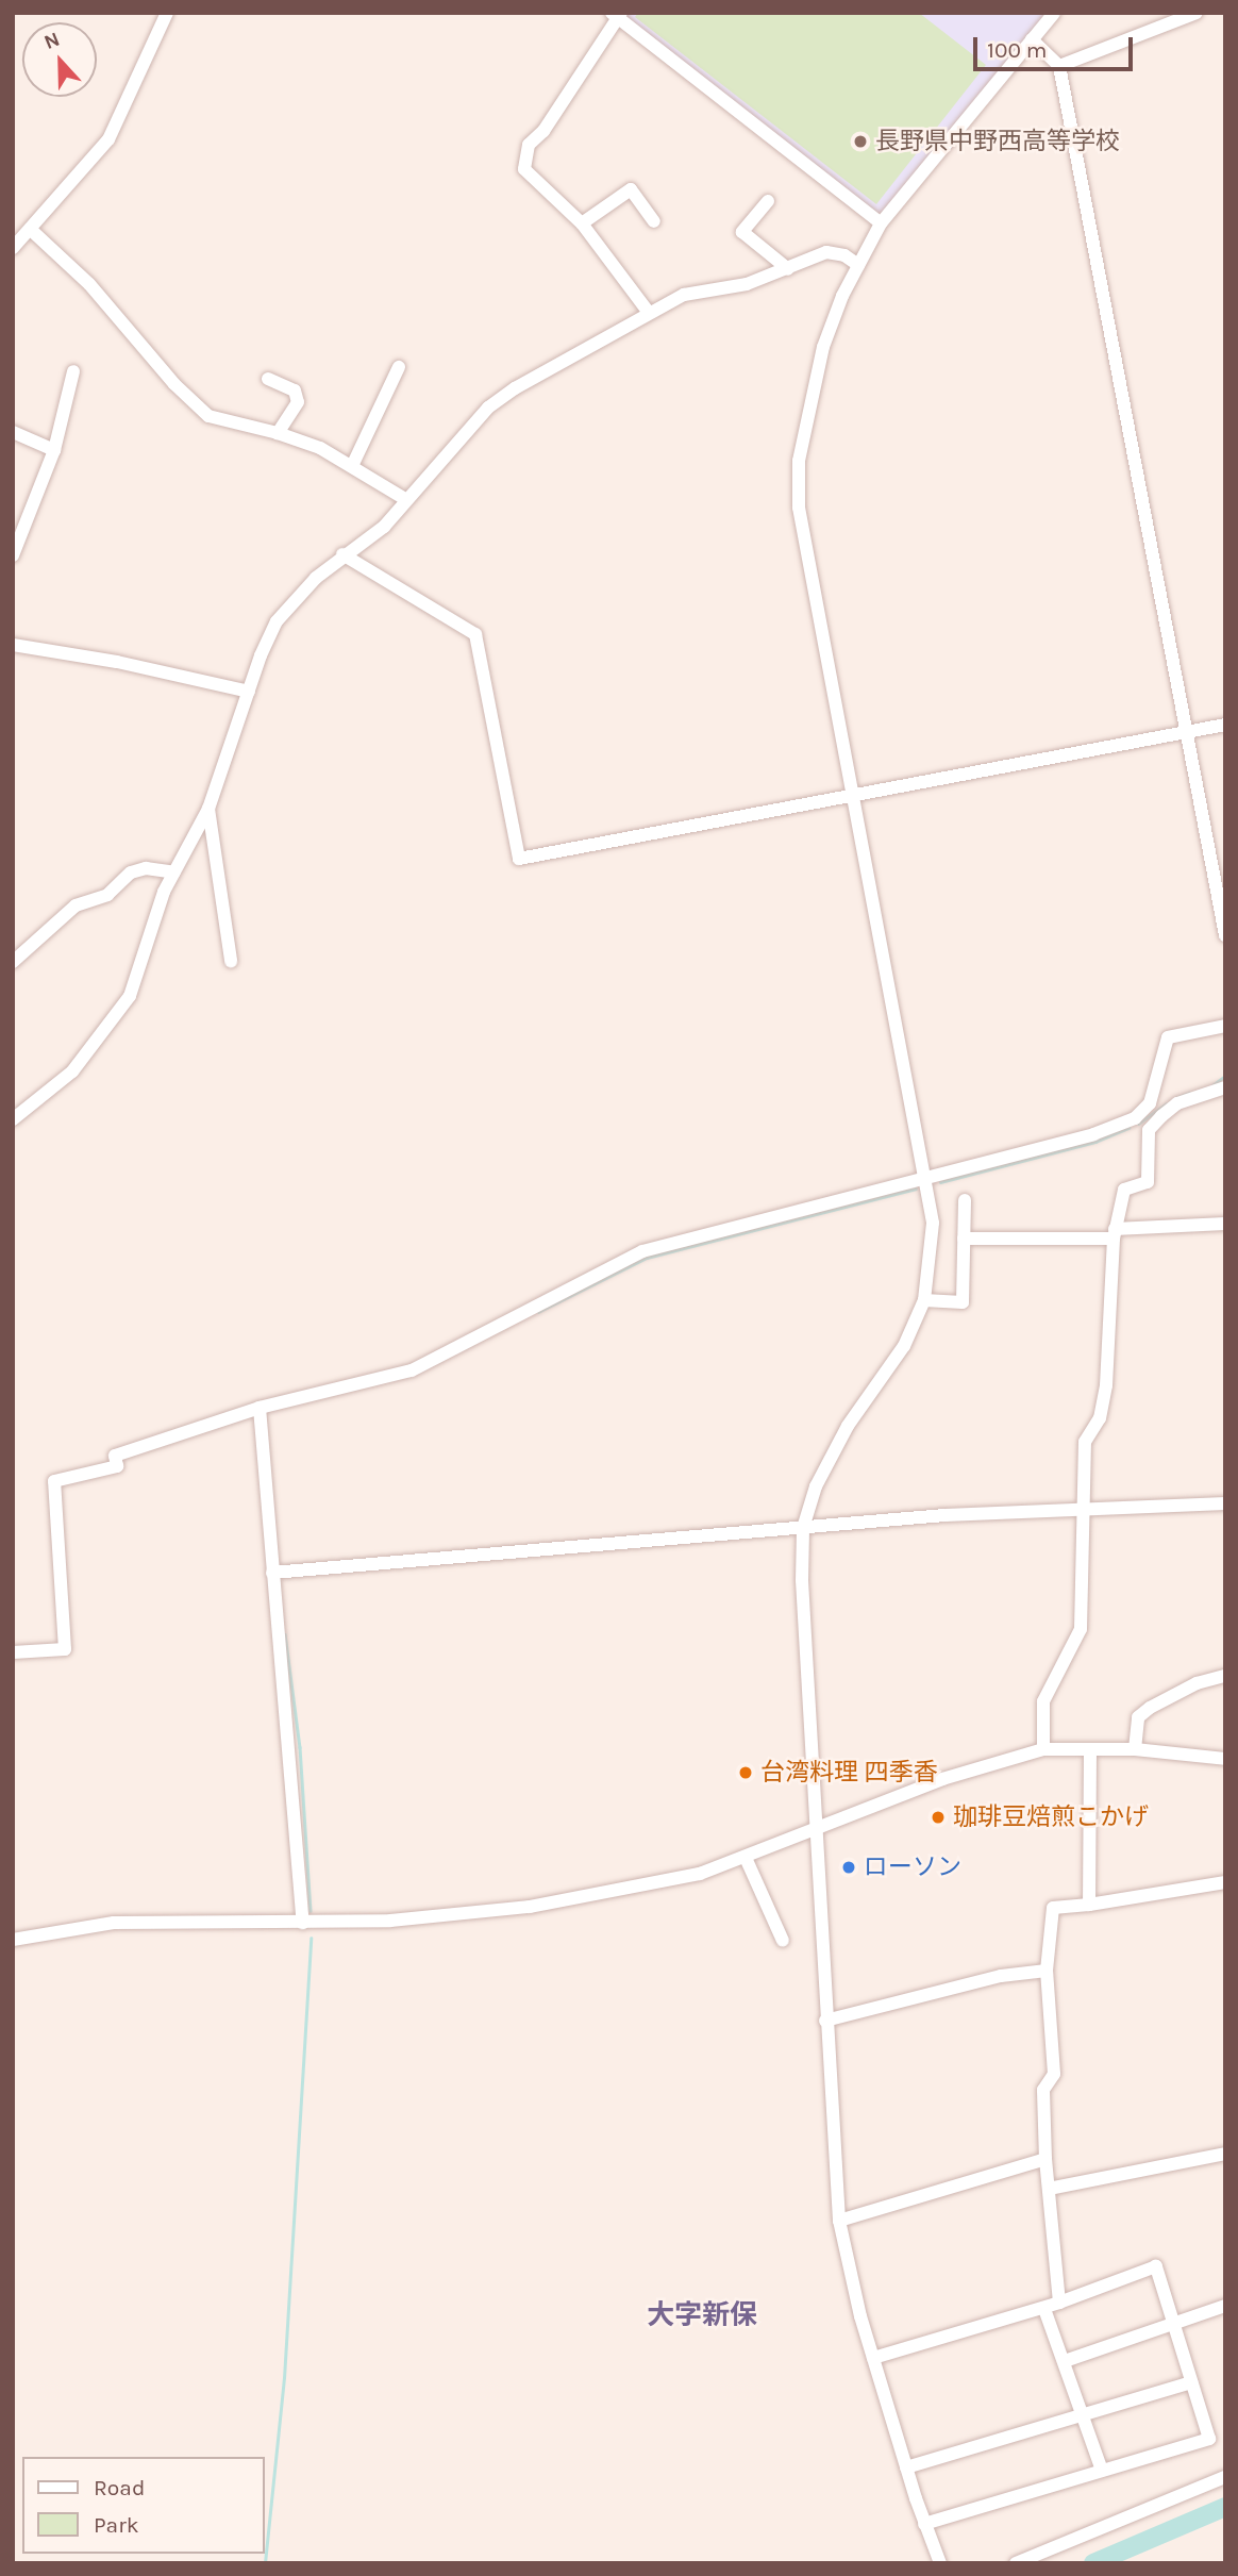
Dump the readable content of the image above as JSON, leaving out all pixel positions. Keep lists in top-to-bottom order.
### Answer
{
  "districts": ["大字新保"],
  "places": [
    "長野県中野西高等学校",
    "台湾料理 四季香",
    "珈琲豆焙煎こかげ",
    "ローソン"
  ],
  "legend": ["Road", "Park"],
  "scale_bar": "100 m",
  "north": "top"
}
